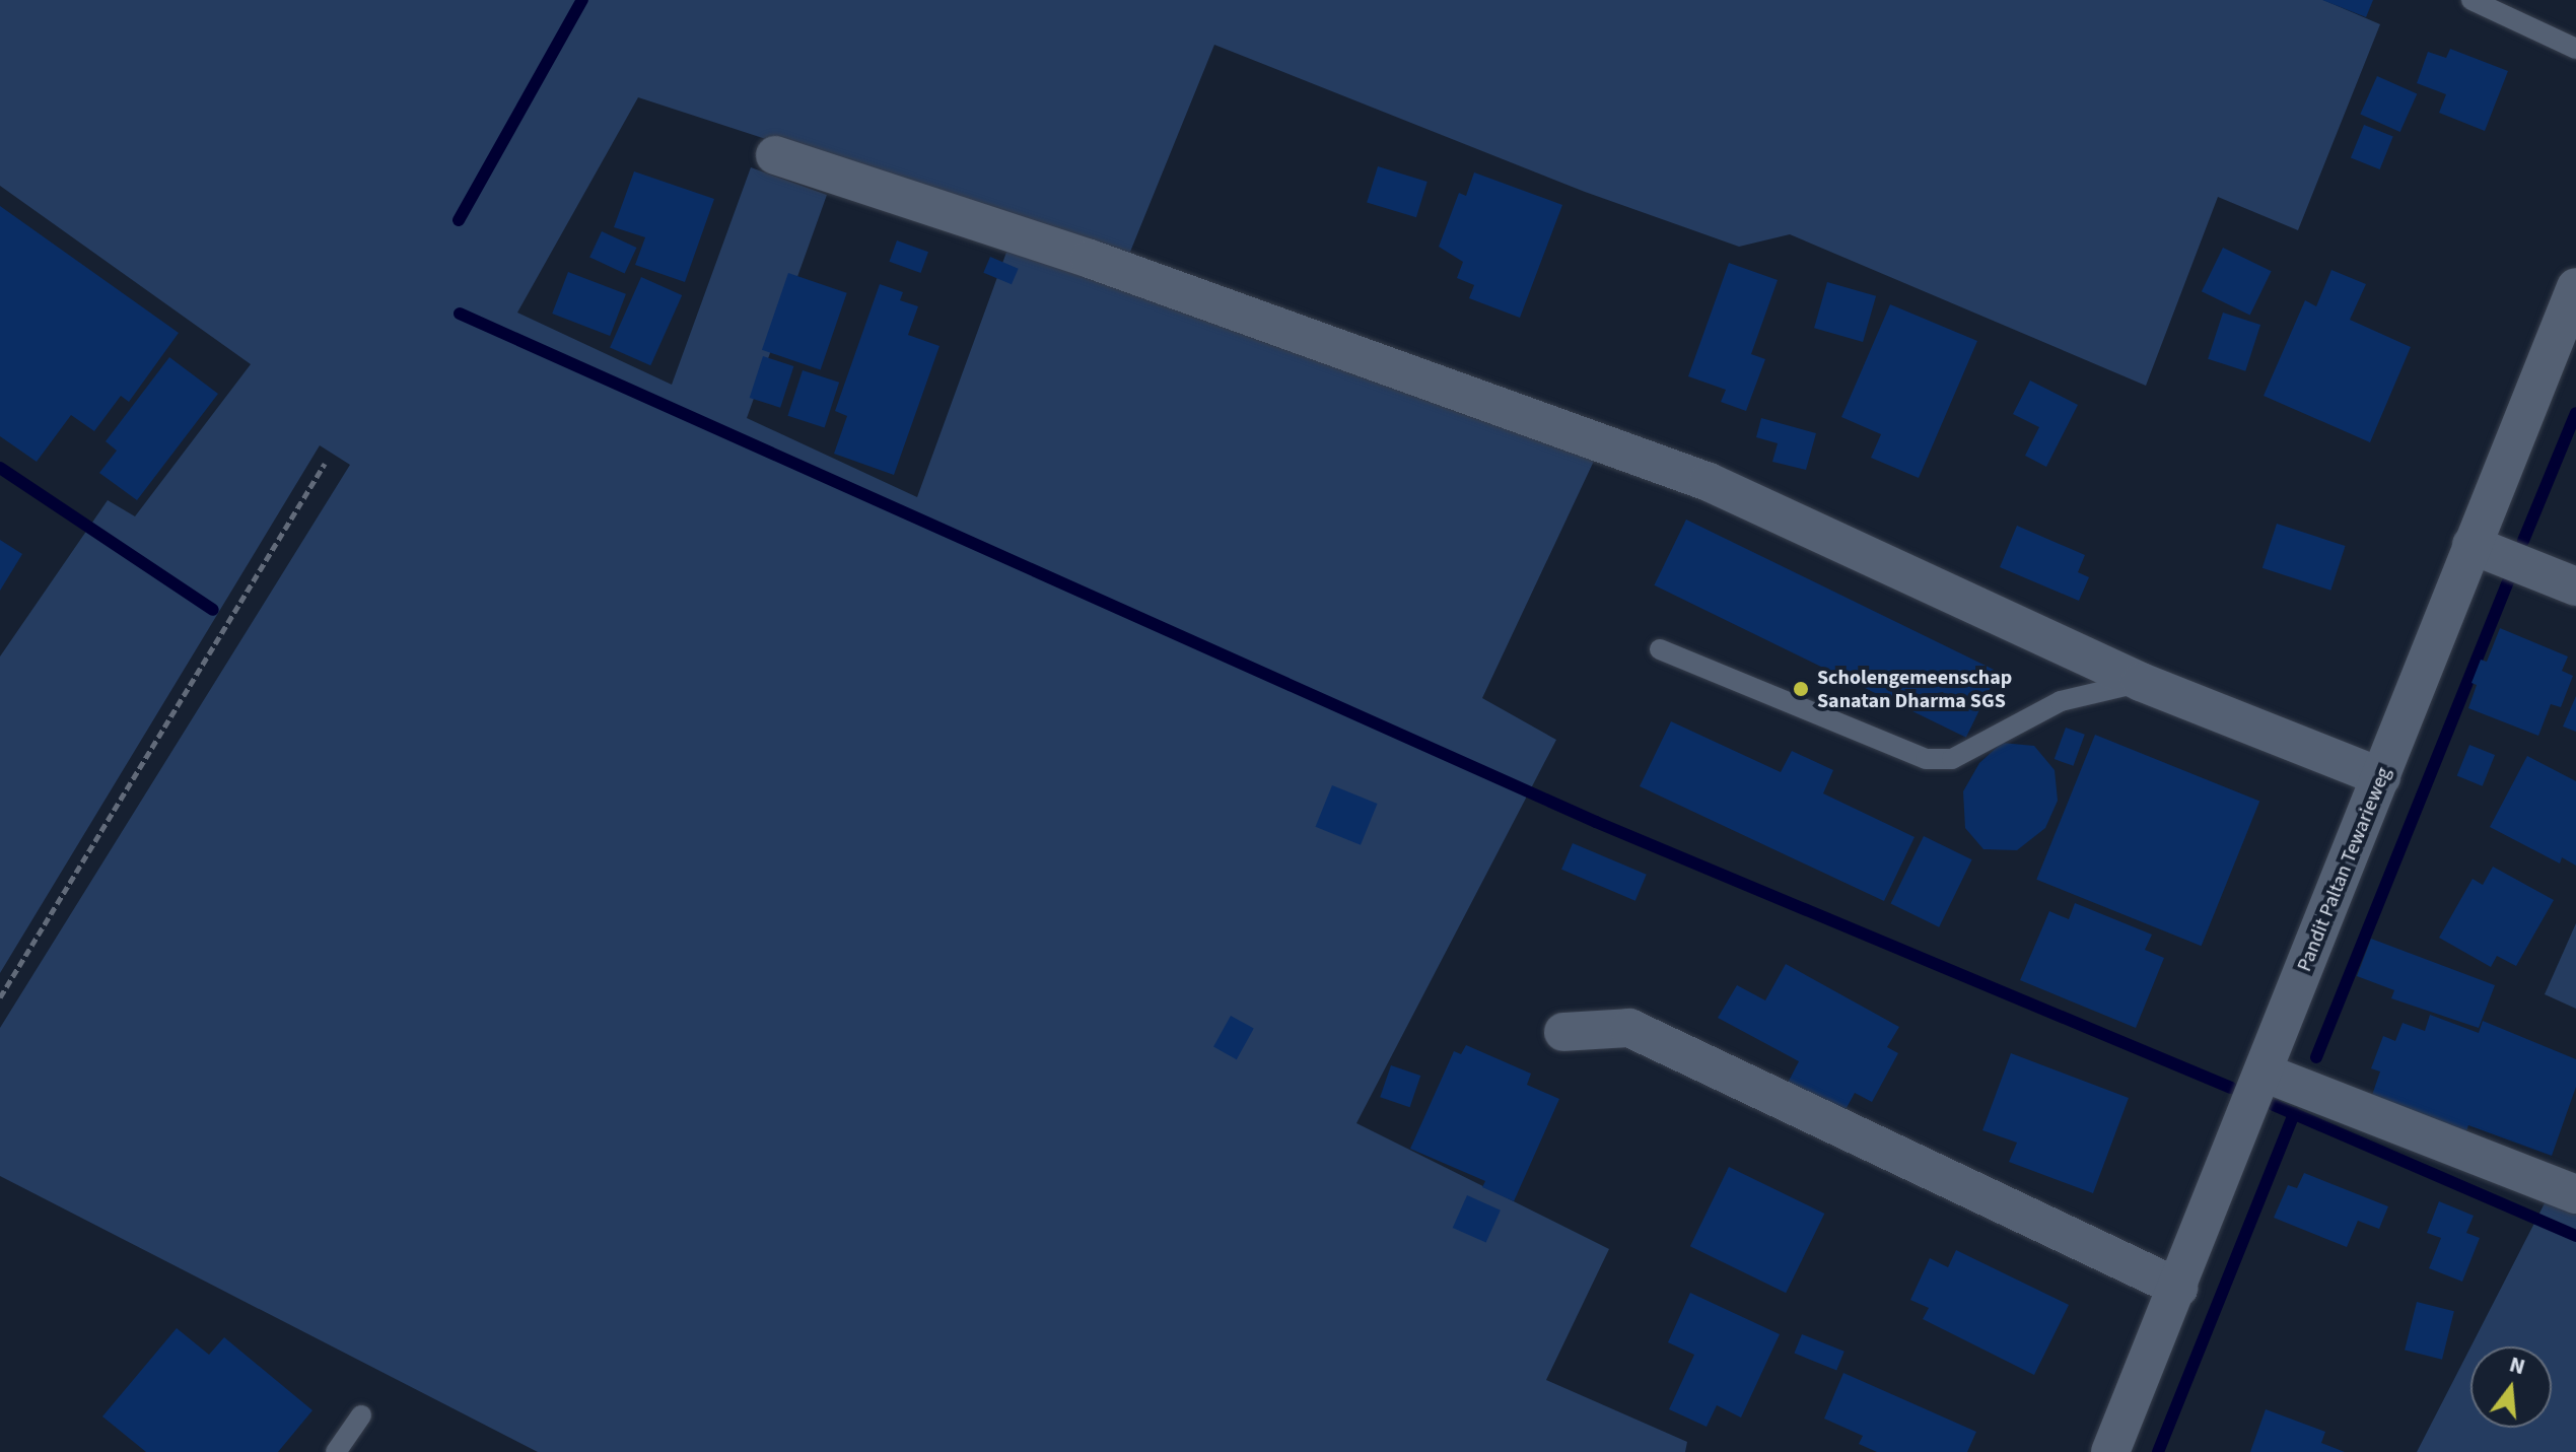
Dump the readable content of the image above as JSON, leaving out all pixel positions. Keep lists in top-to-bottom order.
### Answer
{
  "streets": {
    "street": ["Pandit Paltan Tewarieweg"]
  },
  "places": ["Scholengemeenschap Sanatan Dharma SGS"],
  "north": "top"
}
